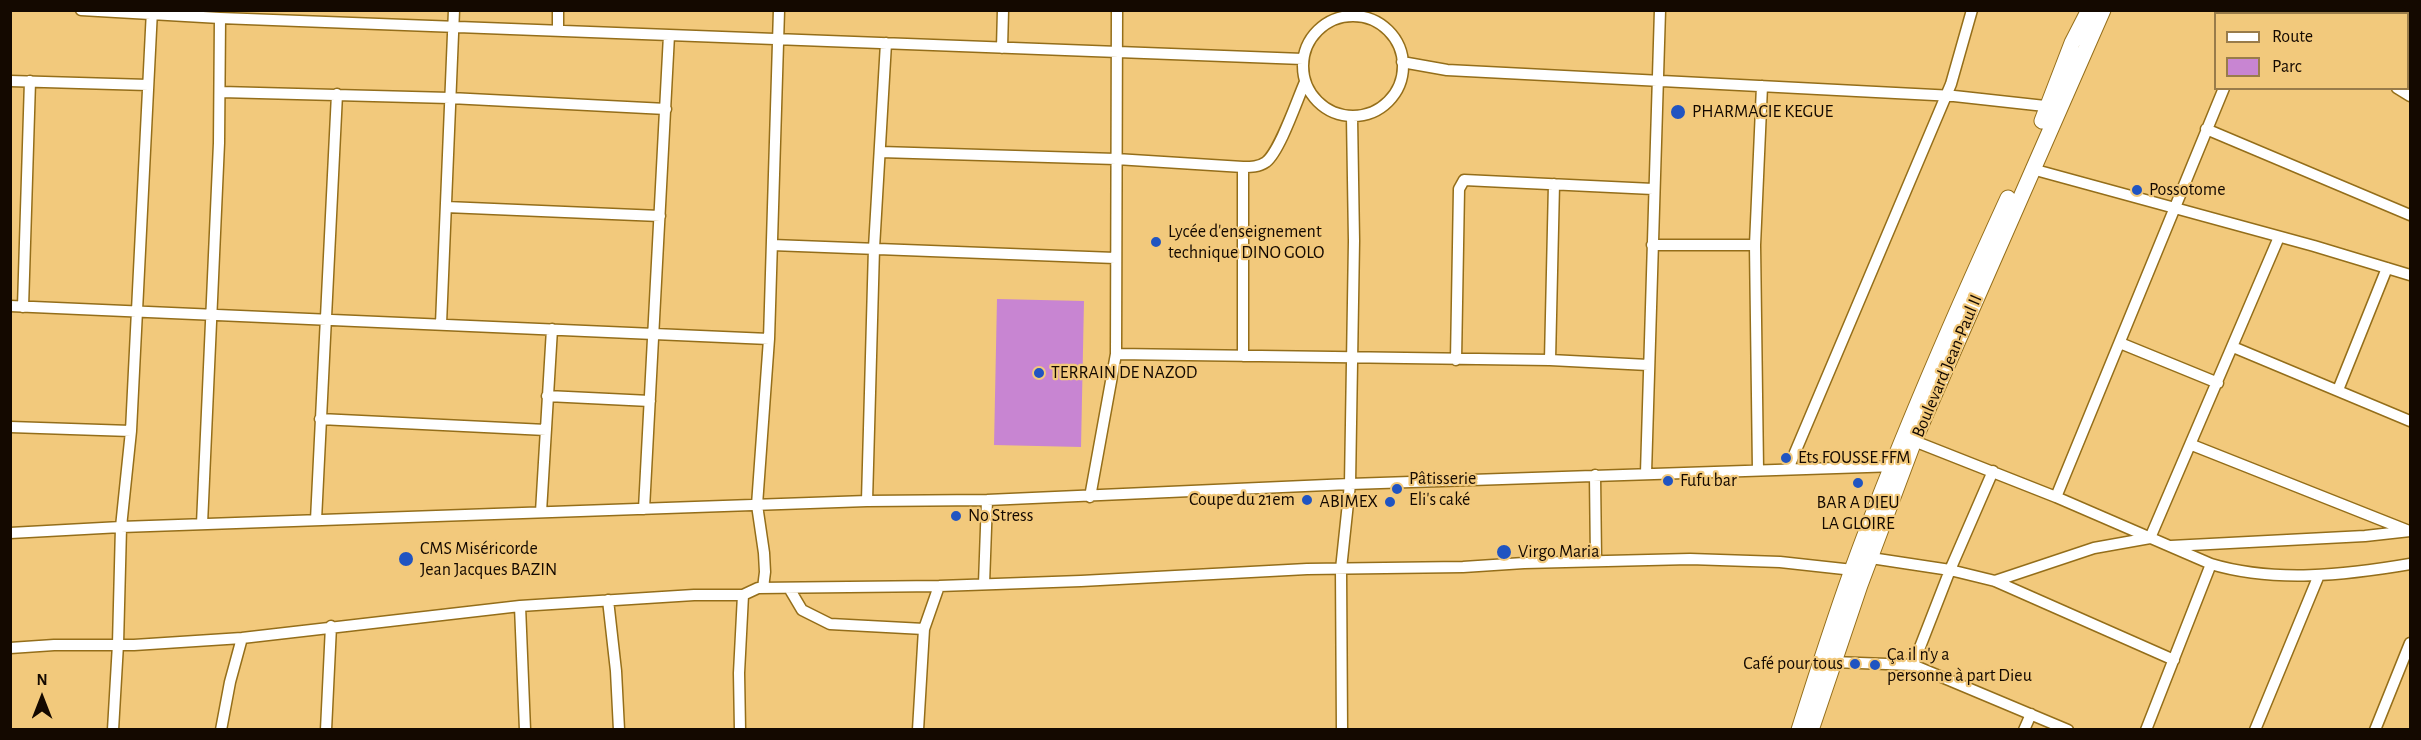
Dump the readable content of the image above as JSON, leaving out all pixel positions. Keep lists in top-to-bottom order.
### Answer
{
  "streets": {
    "main road": ["Boulevard Jean-Paul II"]
  },
  "places": [
    "PHARMACIE KEGUE",
    "Possotome",
    "Lycée d'enseignement technique DINO GOLO",
    "TERRAIN DE NAZOD",
    "Ets FOUSSE FFM",
    "Fufu bar",
    "BAR A DIEU LA GLOIRE",
    "Pâtisserie Eli's caké",
    "Coupe du 21em",
    "ABIMEX",
    "No Stress",
    "Virgo Maria",
    "CMS Miséricorde Jean Jacques BAZIN",
    "Café pour tous",
    "Ça il n'y a personne à part Dieu"
  ],
  "legend": ["Route", "Parc"],
  "north": "top"
}
